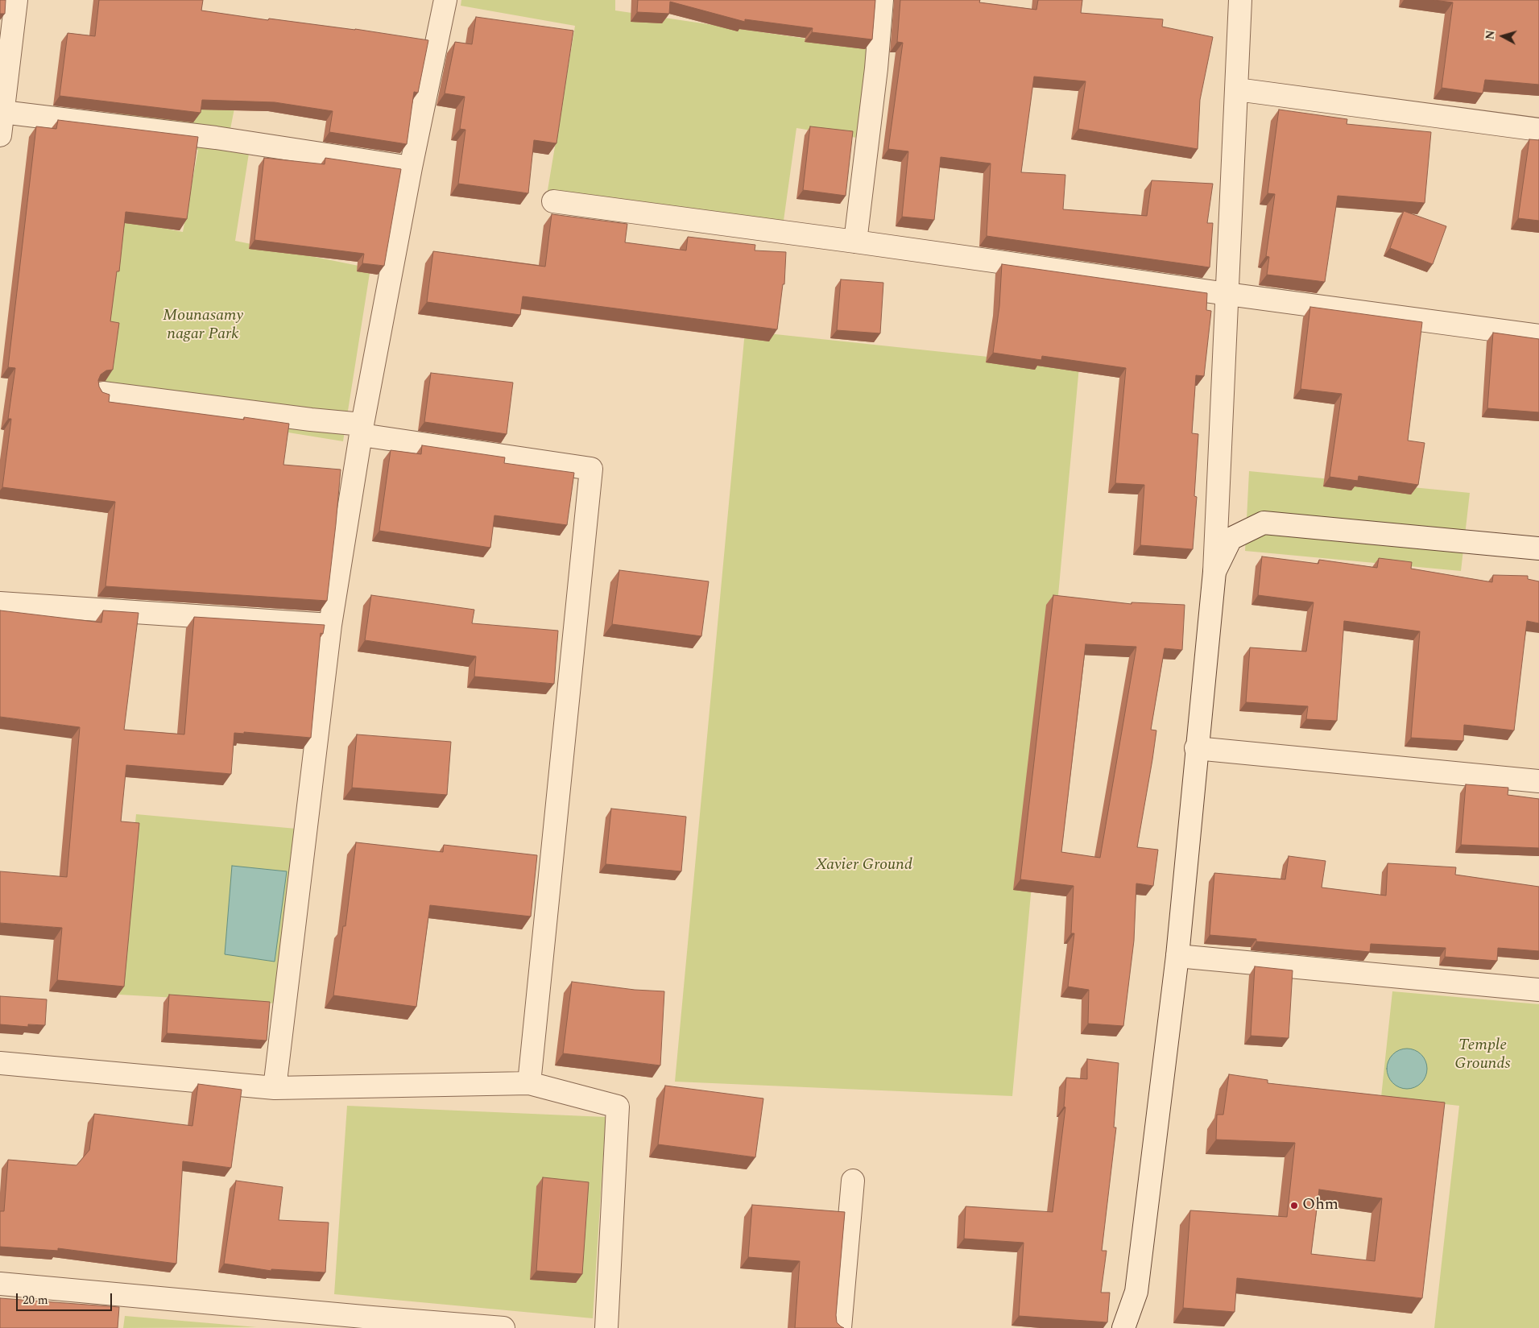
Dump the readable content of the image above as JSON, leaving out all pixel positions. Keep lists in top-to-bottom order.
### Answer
{
  "parks": ["Mounasamy nagar Park", "Xavier Ground", "Temple Grounds"],
  "places": ["Ohm"],
  "scale_bar": "20 m",
  "north": "left"
}
